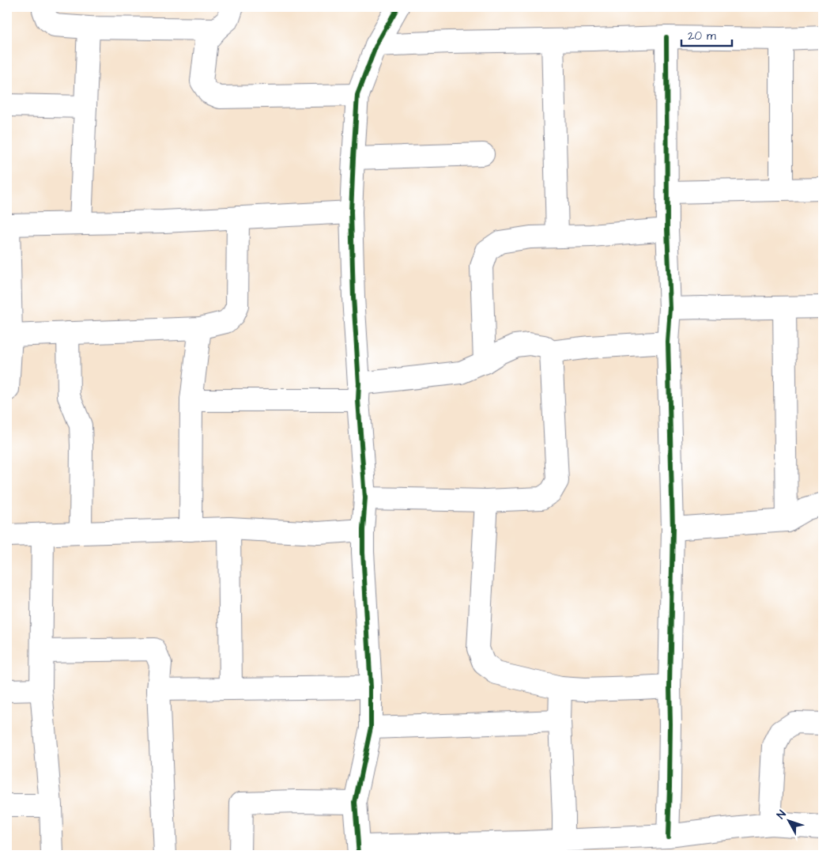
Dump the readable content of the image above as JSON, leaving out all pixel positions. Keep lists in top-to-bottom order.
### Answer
{
  "scale_bar": "20 m",
  "north": "top left"
}
